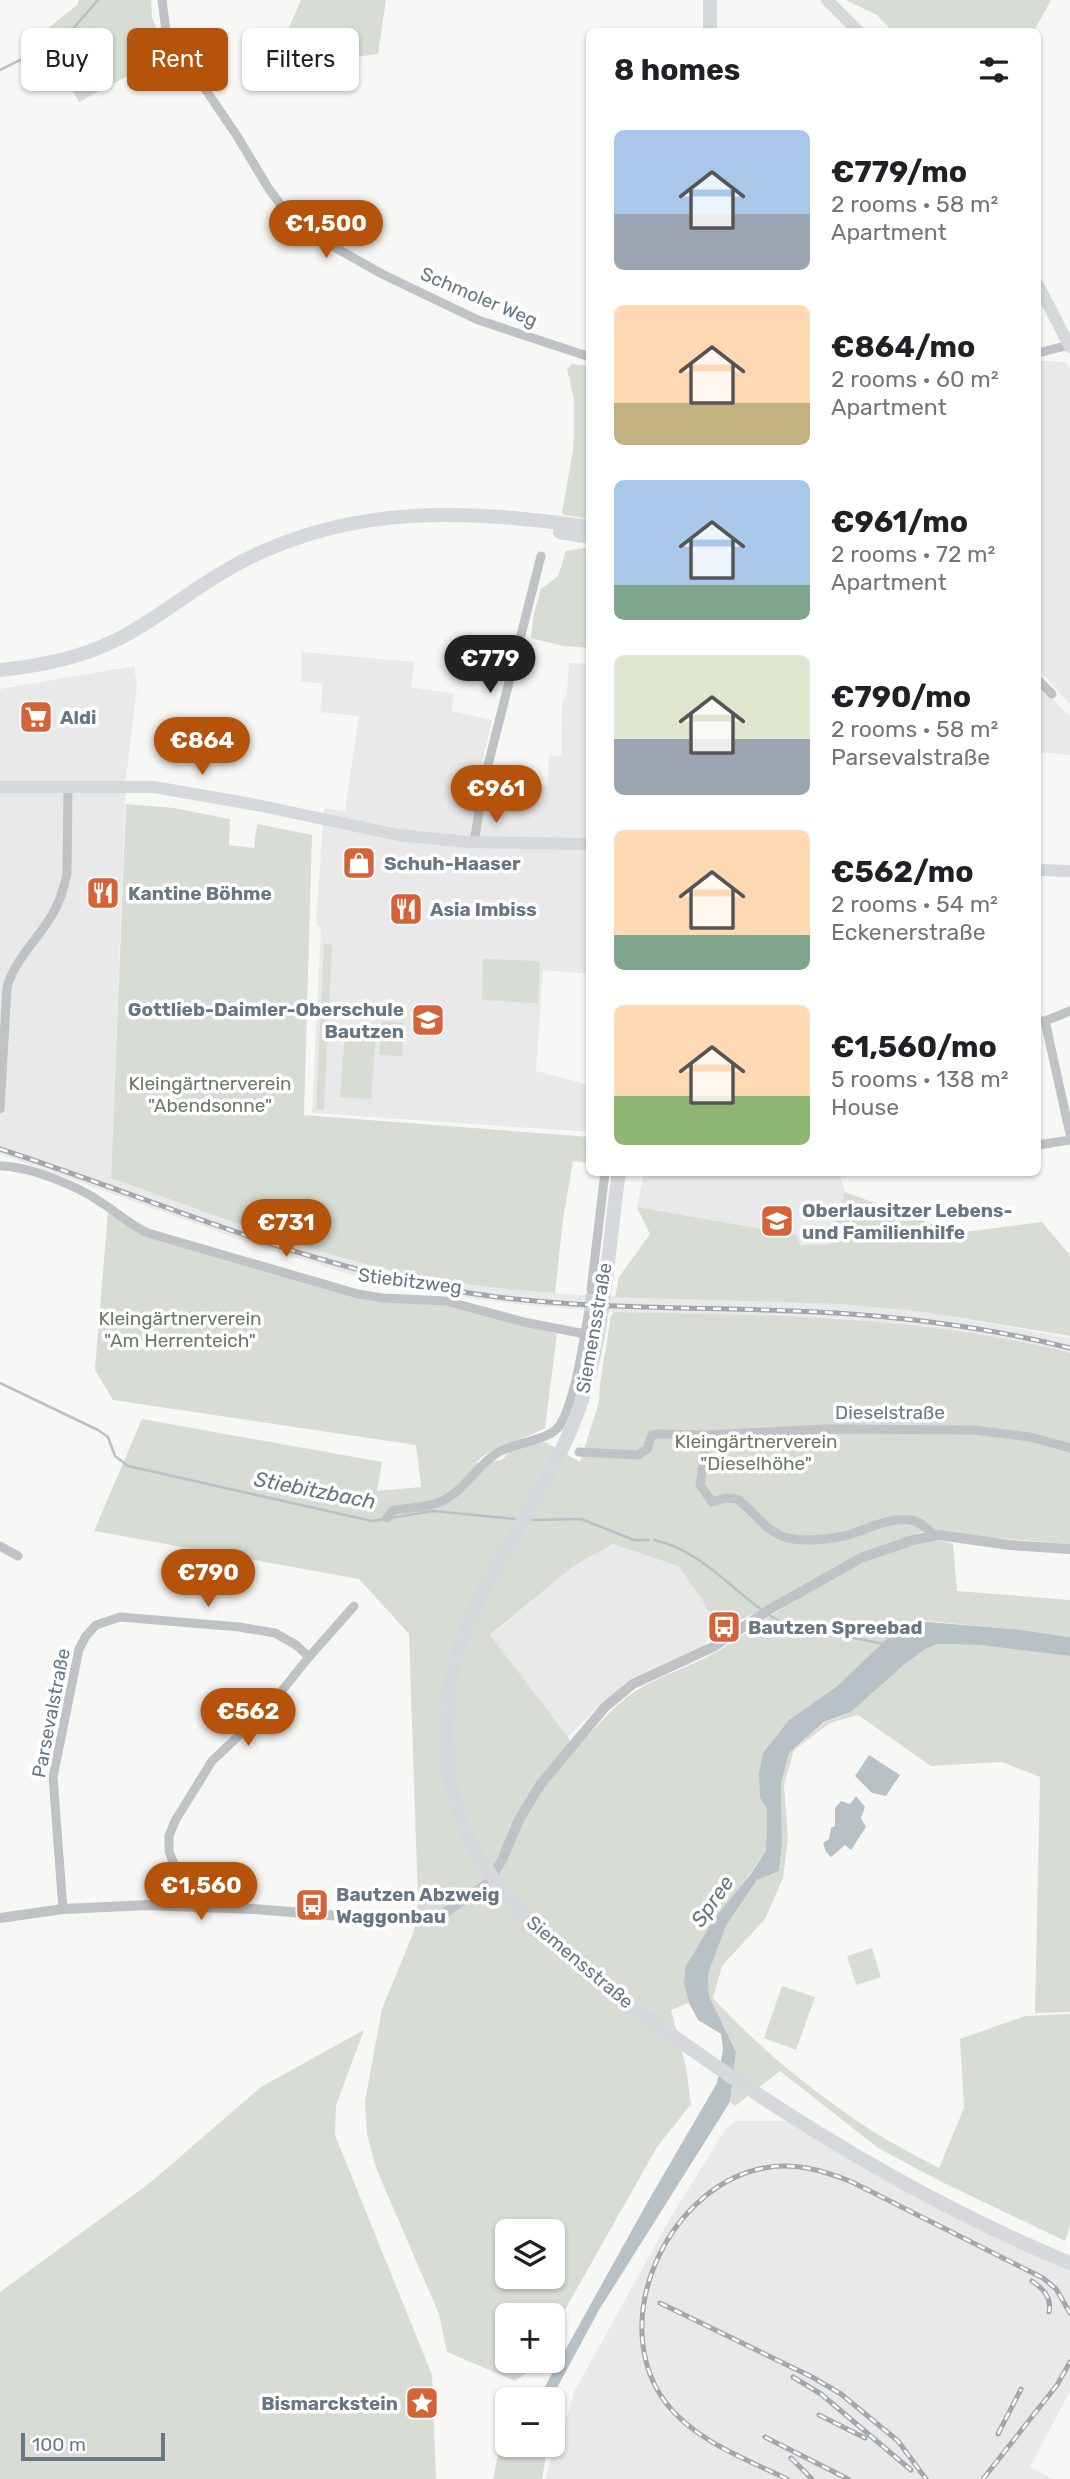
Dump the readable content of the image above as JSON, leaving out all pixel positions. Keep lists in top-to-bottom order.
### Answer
{
  "streets": {
    "main road": ["Siemensstraße"],
    "street": [
      "Schmoler Weg",
      "Stiebitzweg",
      "Dieselstraße",
      "Parsevalstraße"
    ]
  },
  "water": ["Stiebitzbach", "Spree"],
  "parks": ["Kleingärtnerverein \"Abendsonne\"", "Kleingärtnerverein \"Am Herrenteich\"", "Kleingärtnerverein \"Dieselhöhe\""],
  "places": {
    "supermarket": ["Aldi"],
    "shop": ["Schuh-Haaser"],
    "restaurant": ["Kantine Böhme", "Asia Imbiss"],
    "school or university": ["Gottlieb-Daimler-Oberschule Bautzen", "Oberlausitzer Lebens- und Familienhilfe"],
    "bus stop": ["Bautzen Spreebad", "Bautzen Abzweig Waggonbau"],
    "place": ["Bismarckstein"]
  },
  "scale_bar": "100 m",
  "page": {
    "chip": ["Buy", "Rent", "Filters"],
    "heading": "8 homes",
    "list": [
      {
        "name": "€779/mo",
        "note": "2 rooms · 58 m² · Apartment"
      },
      {
        "name": "€864/mo",
        "note": "2 rooms · 60 m² · Apartment"
      },
      {
        "name": "€961/mo",
        "note": "2 rooms · 72 m² · Apartment"
      },
      {
        "name": "€790/mo",
        "note": "2 rooms · 58 m² · Parsevalstraße"
      },
      {
        "name": "€562/mo",
        "note": "2 rooms · 54 m² · Eckenerstraße"
      },
      {
        "name": "€1,560/mo",
        "note": "5 rooms · 138 m² · House"
      }
    ],
    "price": [
      "€1,500",
      "€779",
      "€864",
      "€961",
      "€731",
      "€790",
      "€562",
      "€1,560"
    ],
    "map_buttons": ["+", "−"],
    "scale": "100 m"
  }
}
